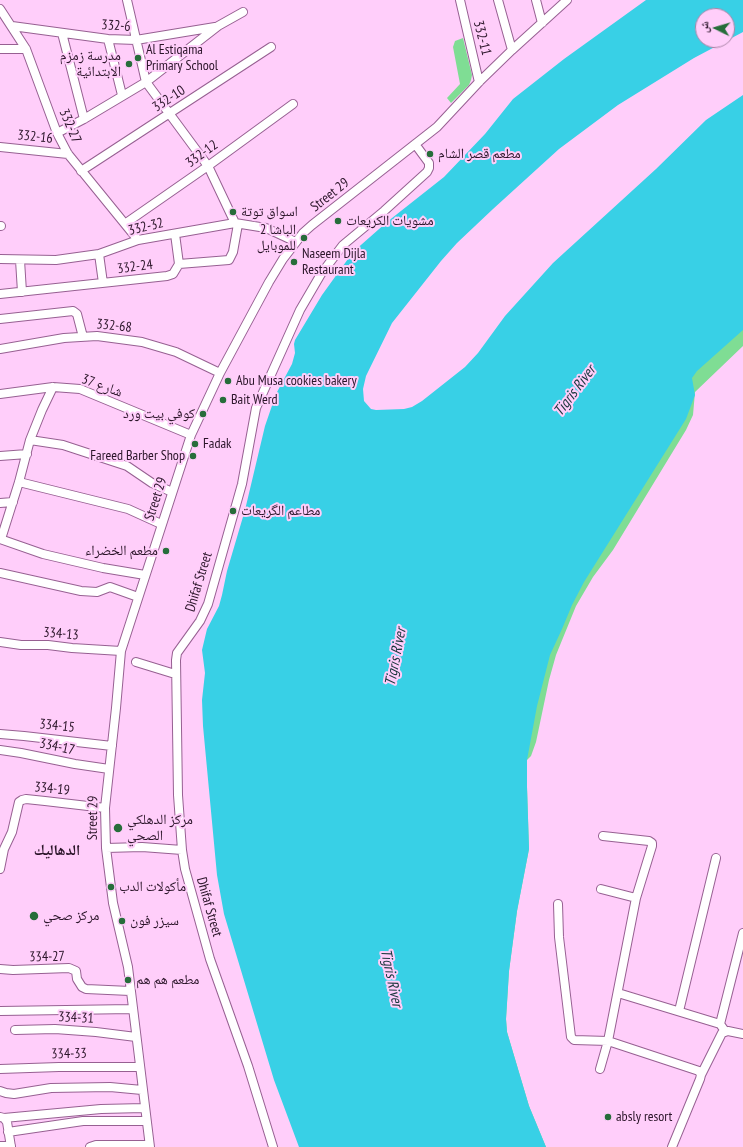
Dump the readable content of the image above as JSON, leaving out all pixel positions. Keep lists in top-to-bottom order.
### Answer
{
  "streets": {
    "street": [
      "332-6",
      "332-11",
      "332-10",
      "332-27",
      "332-16",
      "332-12",
      "Street 29",
      "332-32",
      "332-24",
      "332-68",
      "شارع 37",
      "Dhifaf Street",
      "334-13",
      "334-15",
      "334-17",
      "334-19",
      "334-27",
      "334-31",
      "334-33"
    ]
  },
  "crossings": [
    ["332-6", "332-27"],
    ["332-11", "Street 29"],
    ["332-10", "332-27"],
    ["332-27", "332-16"],
    ["332-27", "332-12"],
    ["332-27", "332-32"],
    ["Street 29", "332-32"],
    ["Street 29", "332-68"],
    ["Street 29", "شارع 37"],
    ["Street 29", "Dhifaf Street"],
    ["Street 29", "334-13"],
    ["Street 29", "334-15"],
    ["Street 29", "334-17"],
    ["Street 29", "334-19"],
    ["Street 29", "334-27"],
    ["Street 29", "334-31"],
    ["Street 29", "334-33"]
  ],
  "districts": ["الدهاليك"],
  "water": ["Tigris River"],
  "places": [
    "Al Estiqama Primary School",
    "مدرسة زمزم الابتدائية",
    "مطعم قصر الشام",
    "اسواق توتة",
    "مشويات الكريعات",
    "الباشا 2 للموبايل",
    "Naseem Dijla Restaurant",
    "Abu Musa cookies bakery",
    "Bait Werd",
    "كوفي بيت ورد",
    "Fadak",
    "Fareed Barber Shop",
    "مطاعم الگريعات",
    "مطعم الخضراء",
    "مركز الدهلكي الصحي",
    "مأكولات الدب",
    "مركز صحي",
    "سيزر فون",
    "مطعم هم هم",
    "absly resort"
  ],
  "north": "left"
}
